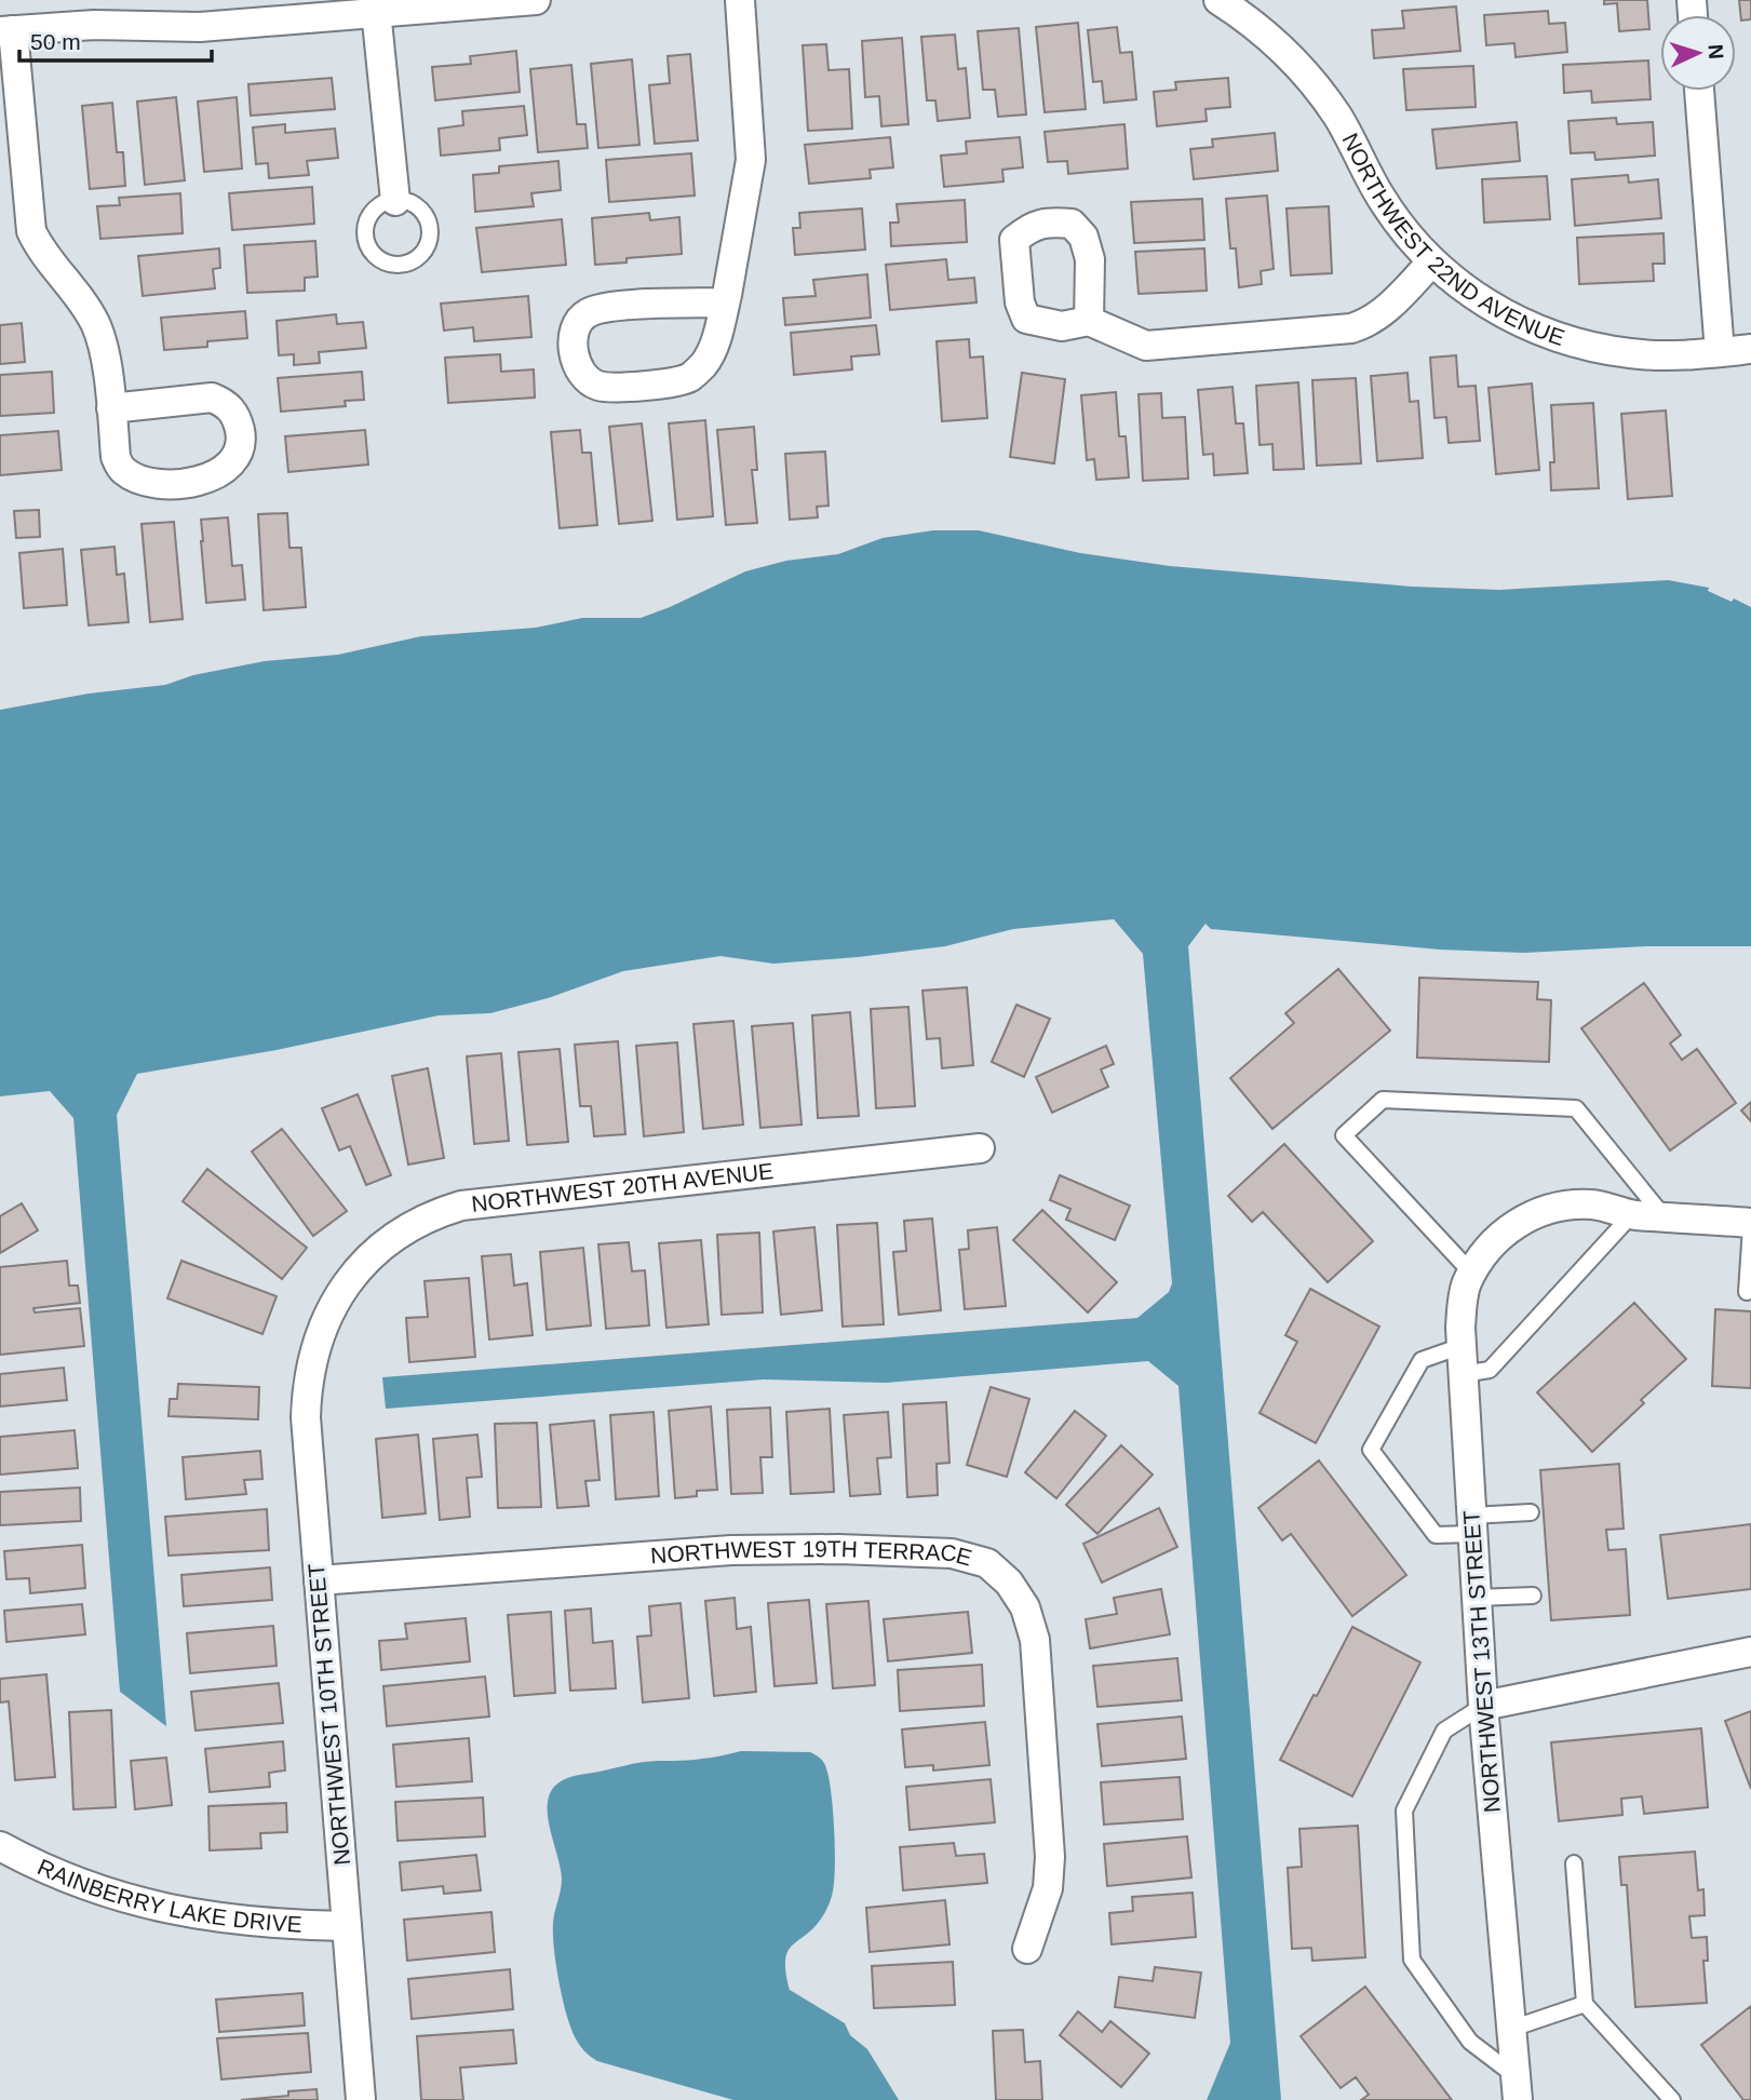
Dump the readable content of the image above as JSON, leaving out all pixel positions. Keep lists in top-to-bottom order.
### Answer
{
  "streets": {
    "street": [
      "NORTHWEST 22ND AVENUE",
      "NORTHWEST 20TH AVENUE",
      "NORTHWEST 19TH TERRACE",
      "NORTHWEST 13TH STREET",
      "NORTHWEST 10TH STREET",
      "RAINBERRY LAKE DRIVE"
    ]
  },
  "crossings": [
    ["NORTHWEST 20TH AVENUE", "NORTHWEST 10TH STREET"],
    ["NORTHWEST 19TH TERRACE", "NORTHWEST 10TH STREET"],
    ["NORTHWEST 10TH STREET", "RAINBERRY LAKE DRIVE"]
  ],
  "scale_bar": "50 m",
  "north": "right"
}
